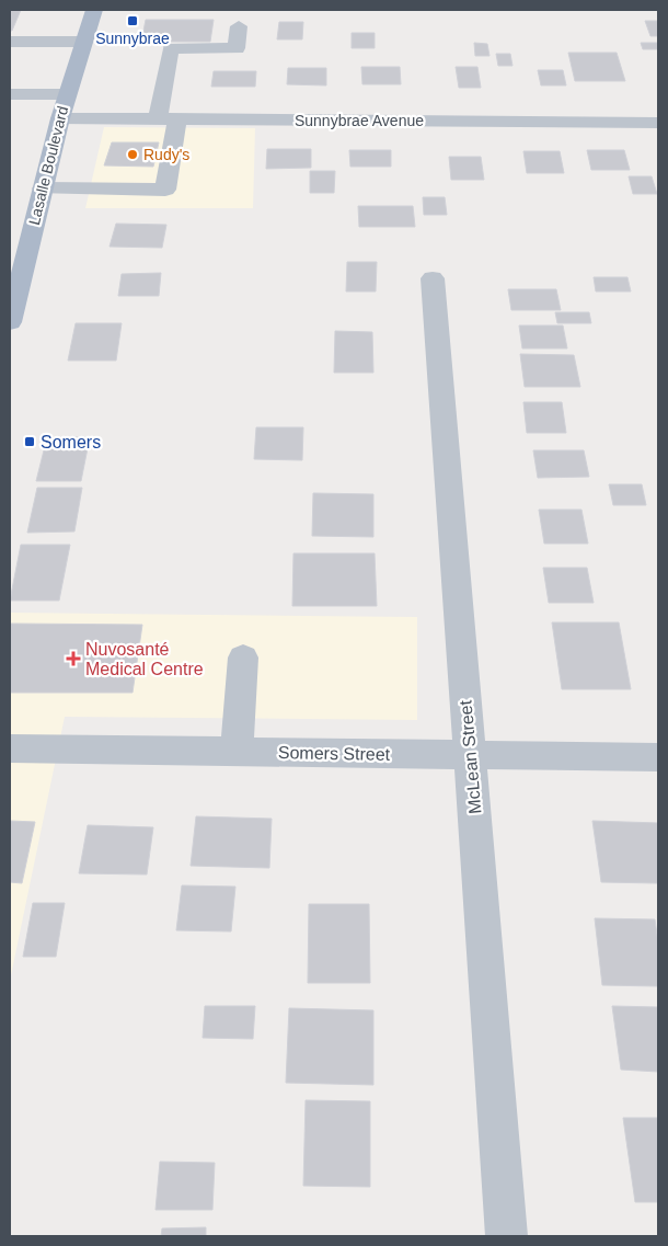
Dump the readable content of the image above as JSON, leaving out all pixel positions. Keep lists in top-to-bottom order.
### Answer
{
  "streets": {
    "main road": ["Lasalle Boulevard"],
    "street": ["Sunnybrae Avenue", "Somers Street", "McLean Street"]
  },
  "crossings": [
    ["Sunnybrae Avenue", "Lasalle Boulevard"],
    ["Somers Street", "McLean Street"]
  ],
  "places": {
    "transit": ["Sunnybrae", "Somers"],
    "other": ["Rudy's"],
    "health": ["Nuvosanté Medical Centre"]
  }
}
